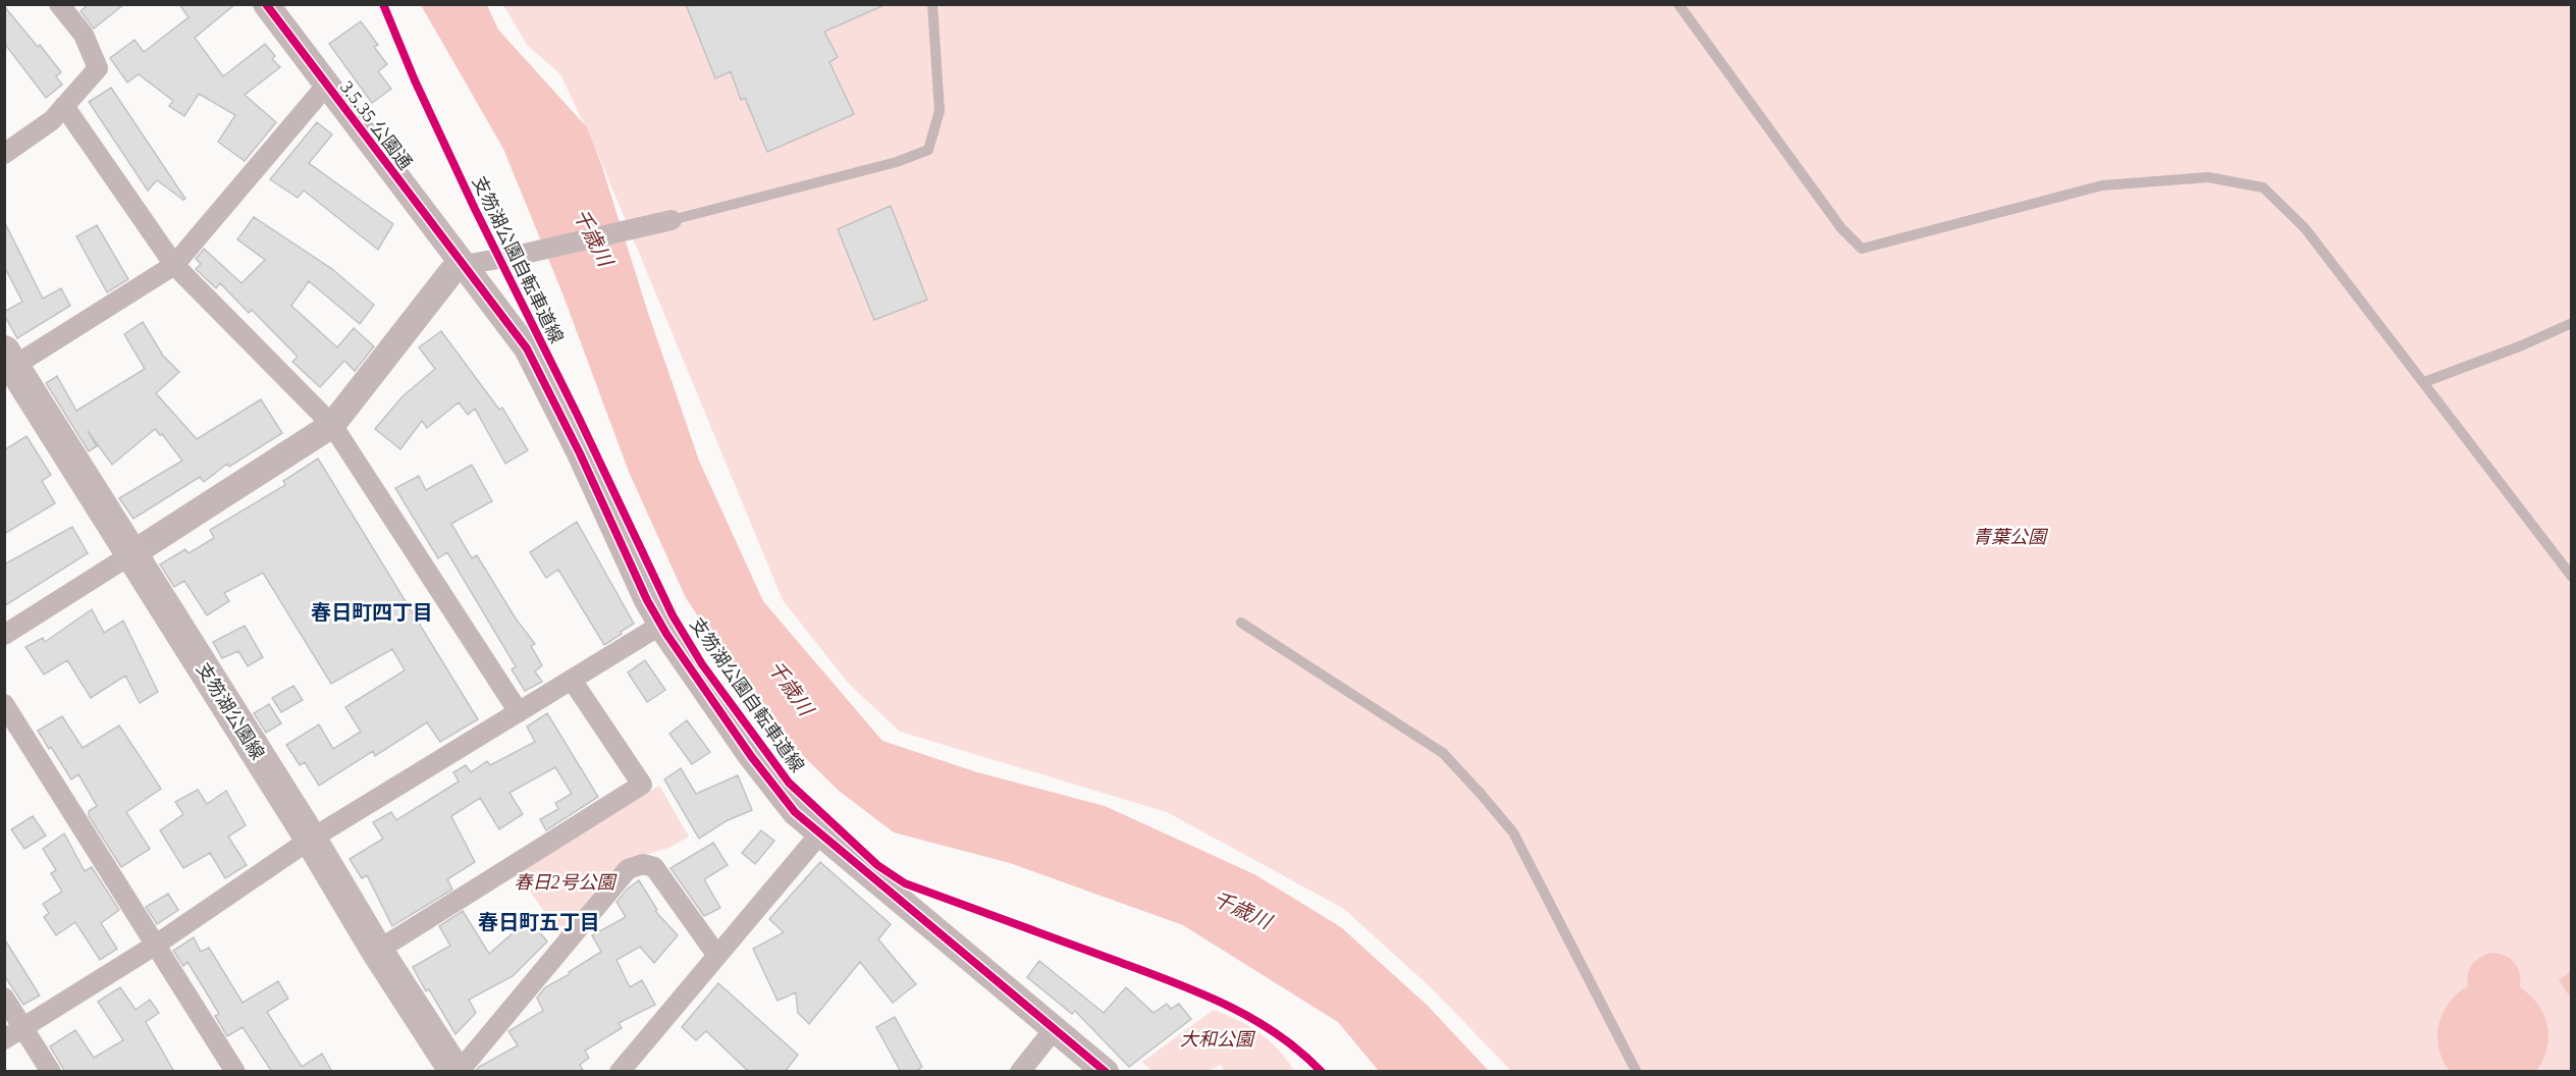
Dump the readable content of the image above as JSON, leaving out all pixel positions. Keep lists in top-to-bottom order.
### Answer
{
  "streets": {
    "main road": ["支笏湖公園線"],
    "street": ["3.5.35 公園通"],
    "cycle path": ["支笏湖公園自転車道線"]
  },
  "districts": ["春日町四丁目", "春日町五丁目"],
  "water": ["千歳川"],
  "parks": ["青葉公園", "春日2号公園", "大和公園"]
}
